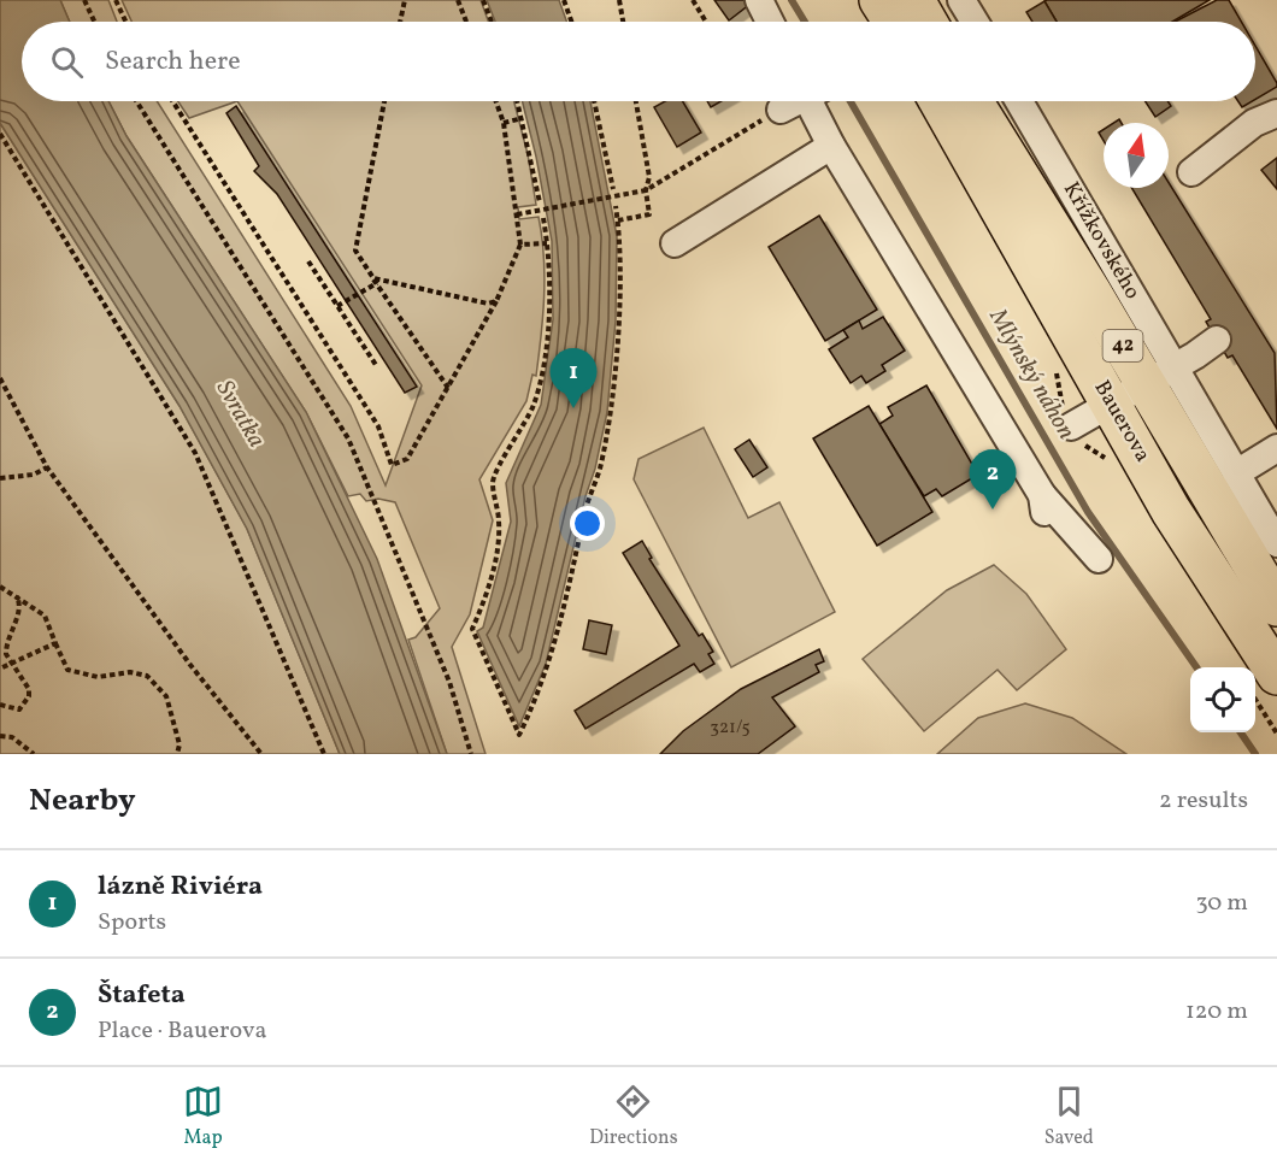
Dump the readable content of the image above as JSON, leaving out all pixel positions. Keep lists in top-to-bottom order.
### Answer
{
  "streets": {
    "highway": ["42", "Bauerova"],
    "street": ["Křížkovského"]
  },
  "crossings": [
    ["Křížkovského", "42"]
  ],
  "water": ["Mlýnský náhon", "Svratka"],
  "house_numbers": ["321/5"],
  "north": "top",
  "page": {
    "search": "Search here",
    "pins": ["1", "2"],
    "heading": ["Nearby", "2 results"],
    "list": [
      {
        "mark": "1",
        "name": "lázně Riviéra",
        "note": "Sports",
        "value": "30 m"
      },
      {
        "mark": "2",
        "name": "Štafeta",
        "note": "Place · Bauerova",
        "value": "120 m"
      }
    ],
    "nav": ["Map", "Directions", "Saved"]
  }
}
